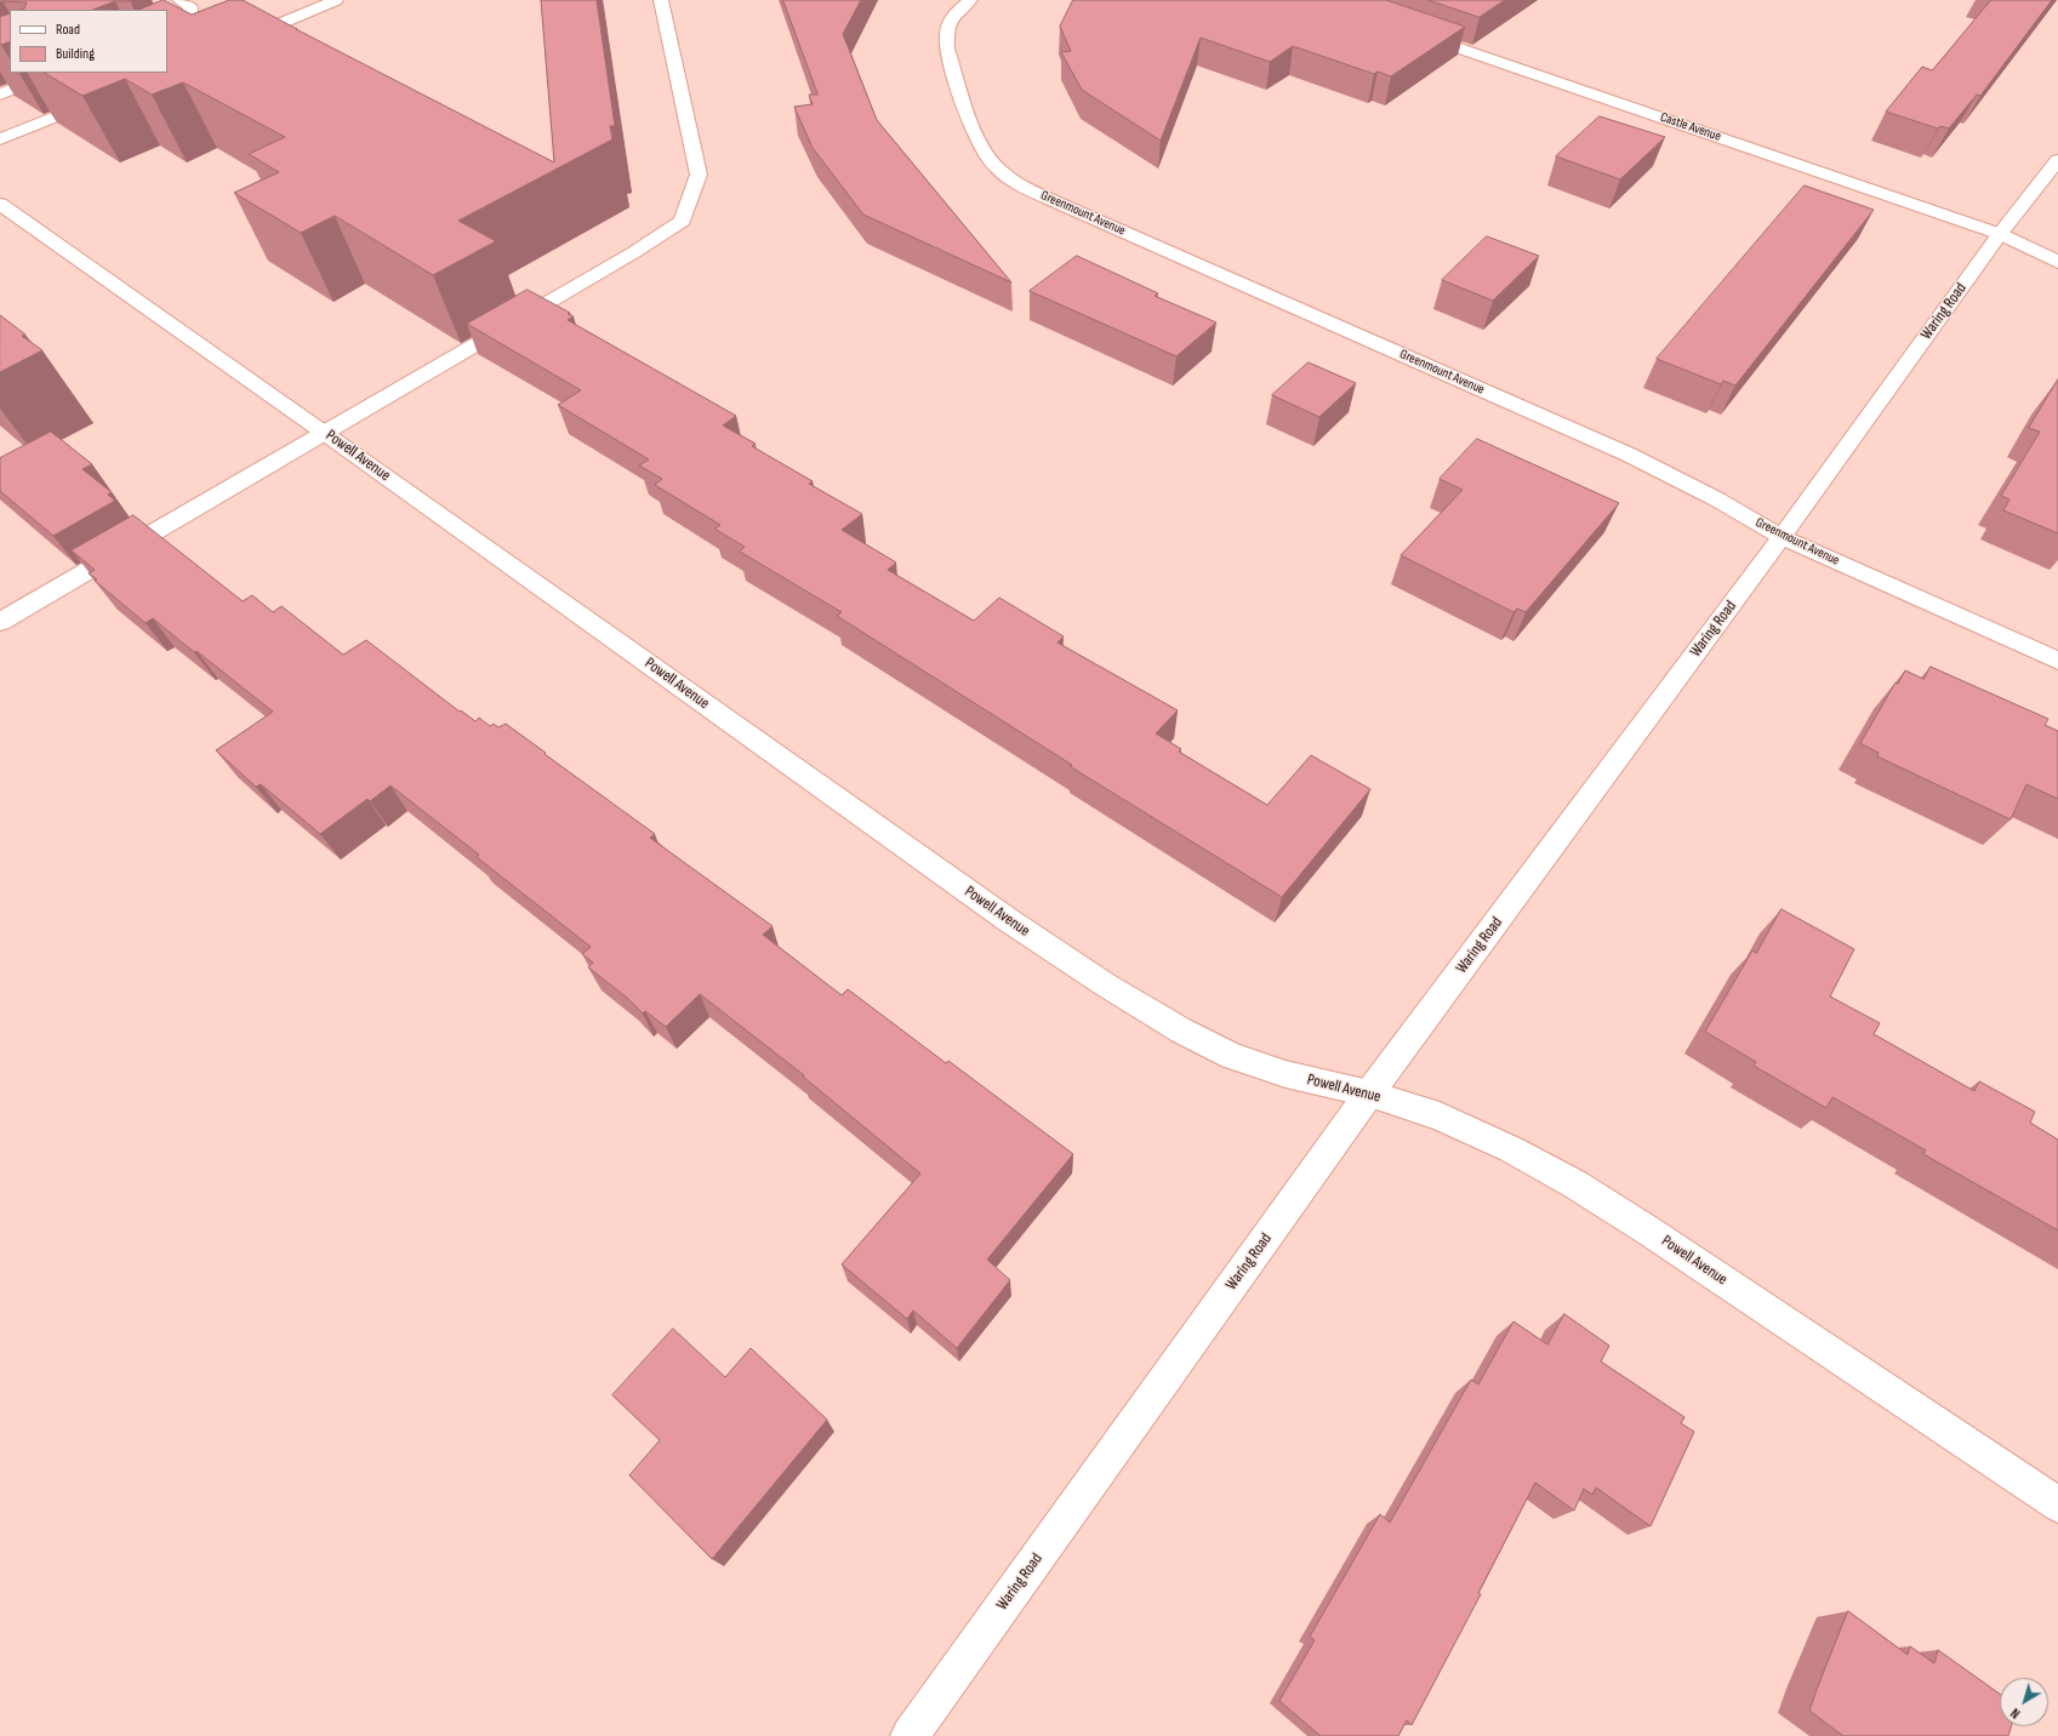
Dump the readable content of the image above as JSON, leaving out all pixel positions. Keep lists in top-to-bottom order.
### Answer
{
  "streets": {
    "street": [
      "Castle Avenue",
      "Greenmount Avenue",
      "Waring Road",
      "Powell Avenue"
    ]
  },
  "crossings": [
    ["Castle Avenue", "Waring Road"],
    ["Greenmount Avenue", "Waring Road"],
    ["Waring Road", "Powell Avenue"]
  ],
  "legend": ["Road", "Building"],
  "north": "bottom left"
}
